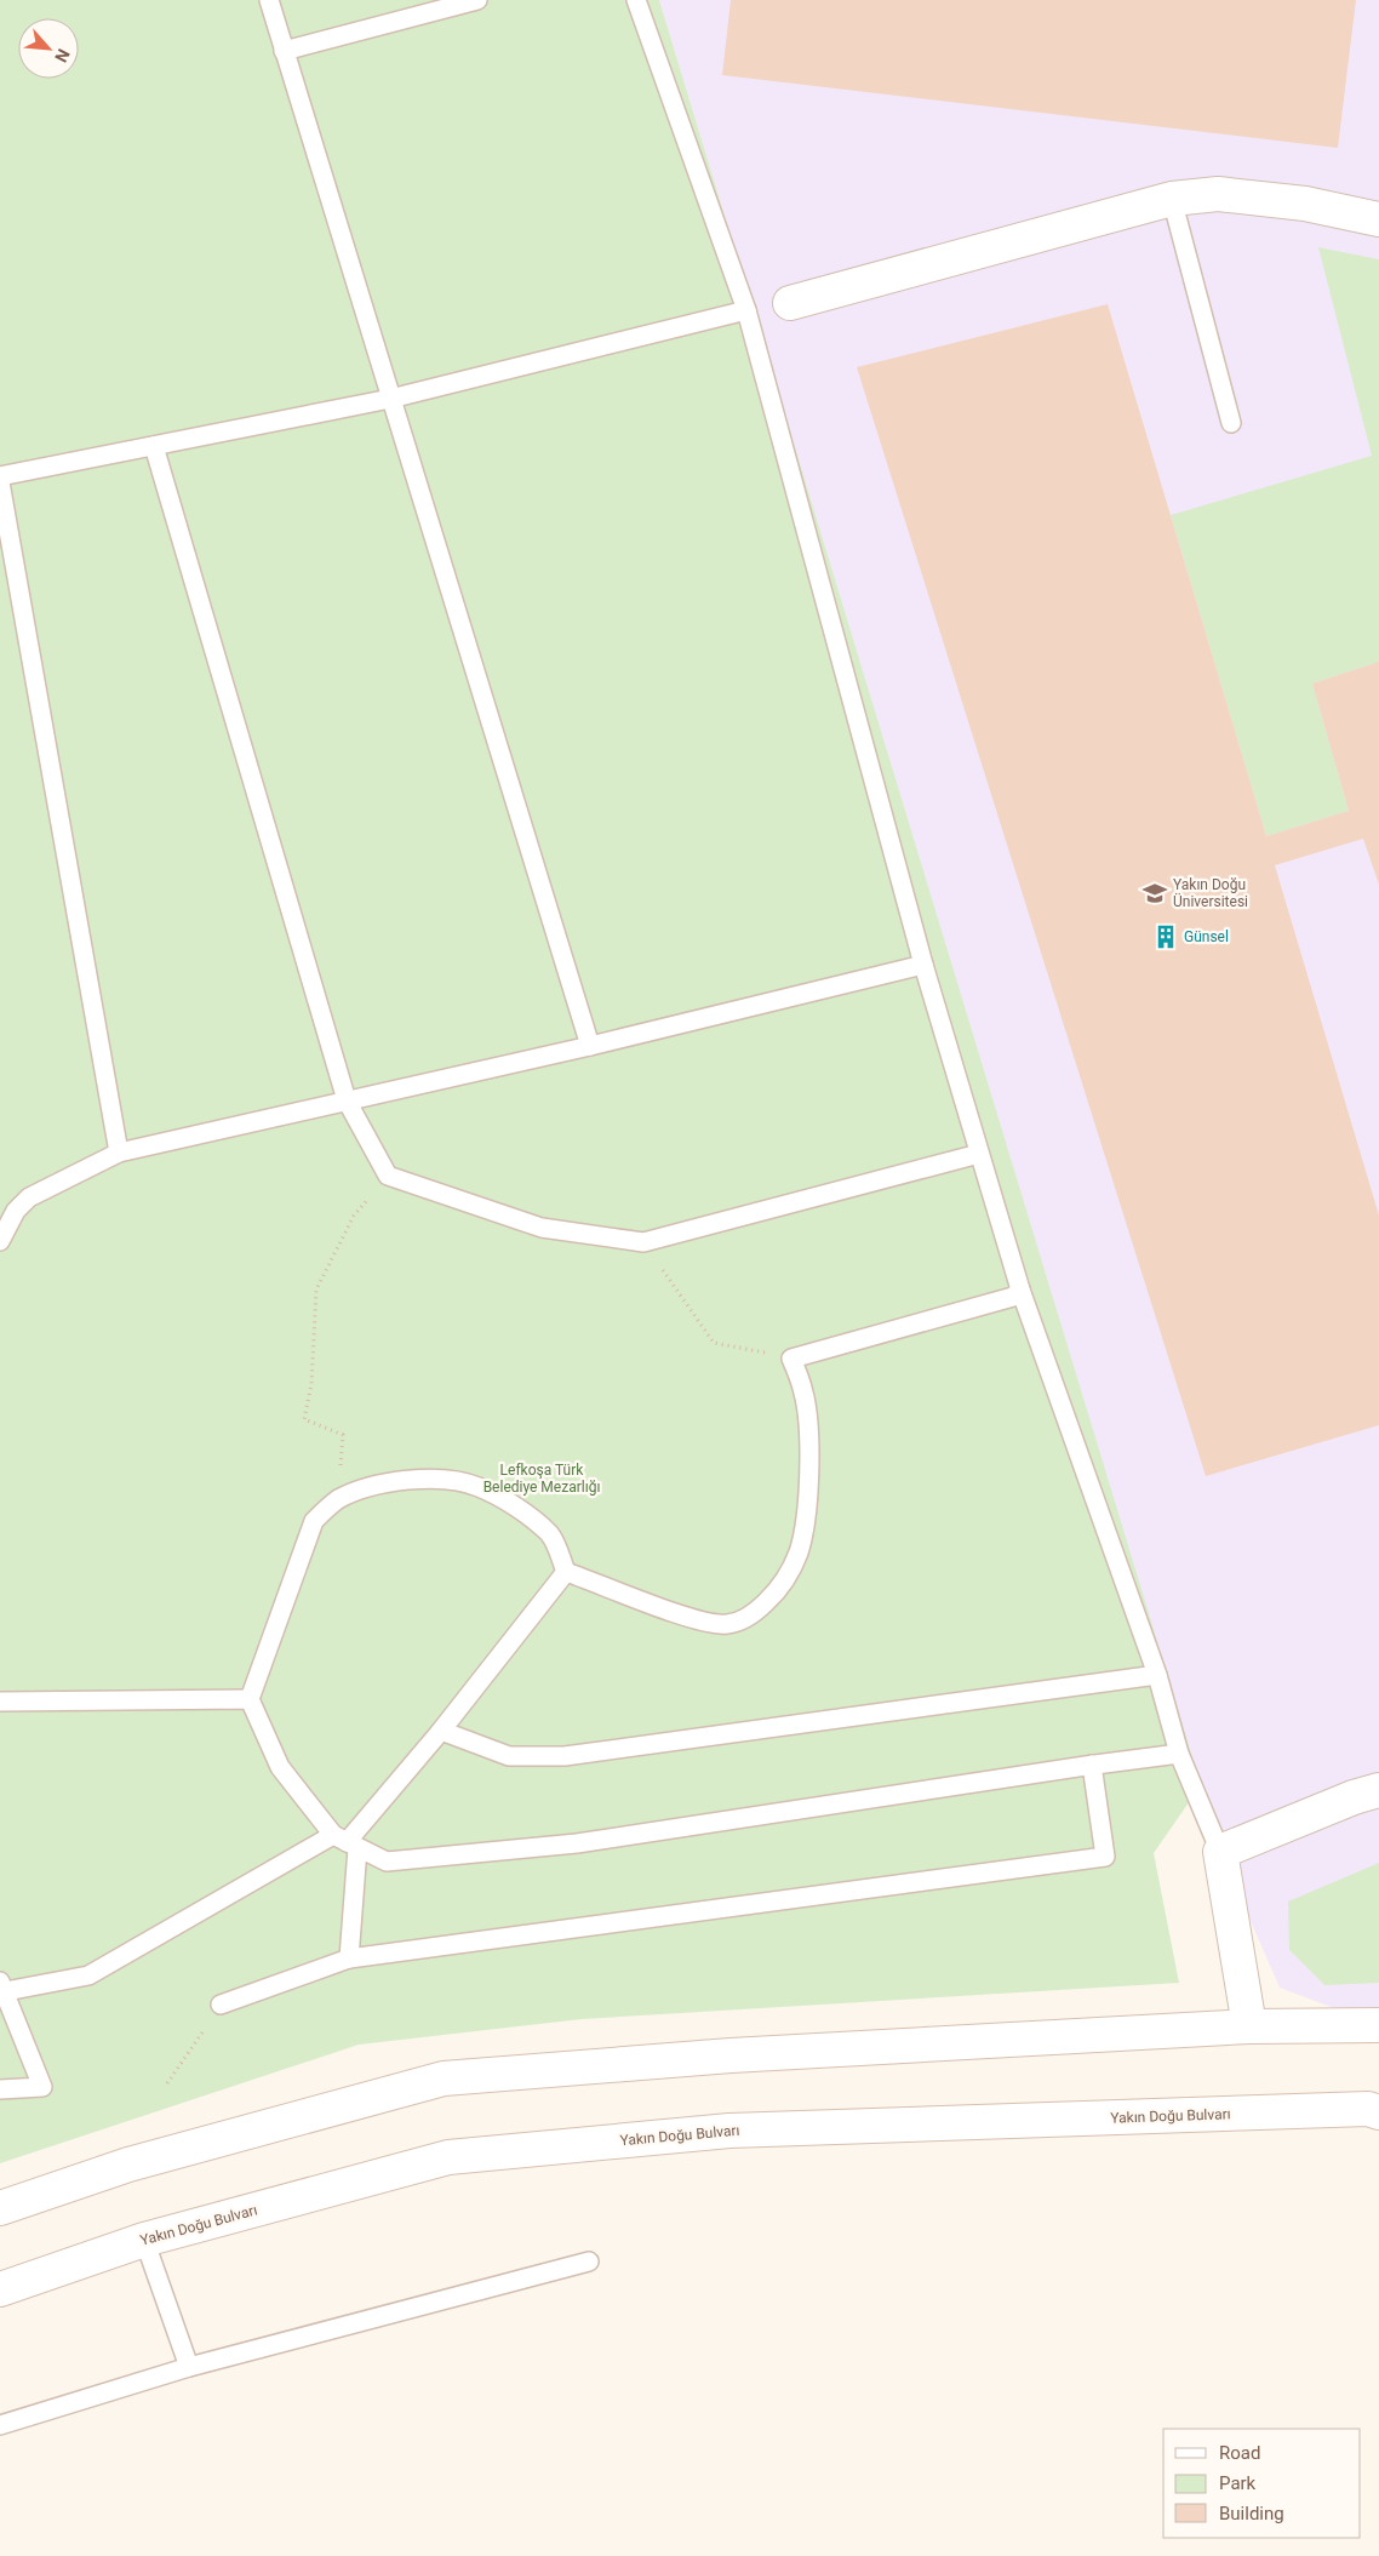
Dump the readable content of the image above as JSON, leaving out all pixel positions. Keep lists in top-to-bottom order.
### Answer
{
  "streets": {
    "main road": ["Yakın Doğu Bulvarı"]
  },
  "parks": ["Lefkoşa Türk Belediye Mezarlığı"],
  "places": {
    "school or university": ["Yakın Doğu Üniversitesi"],
    "building": ["Günsel"]
  },
  "legend": ["Road", "Park", "Building"],
  "north": "bottom right"
}
